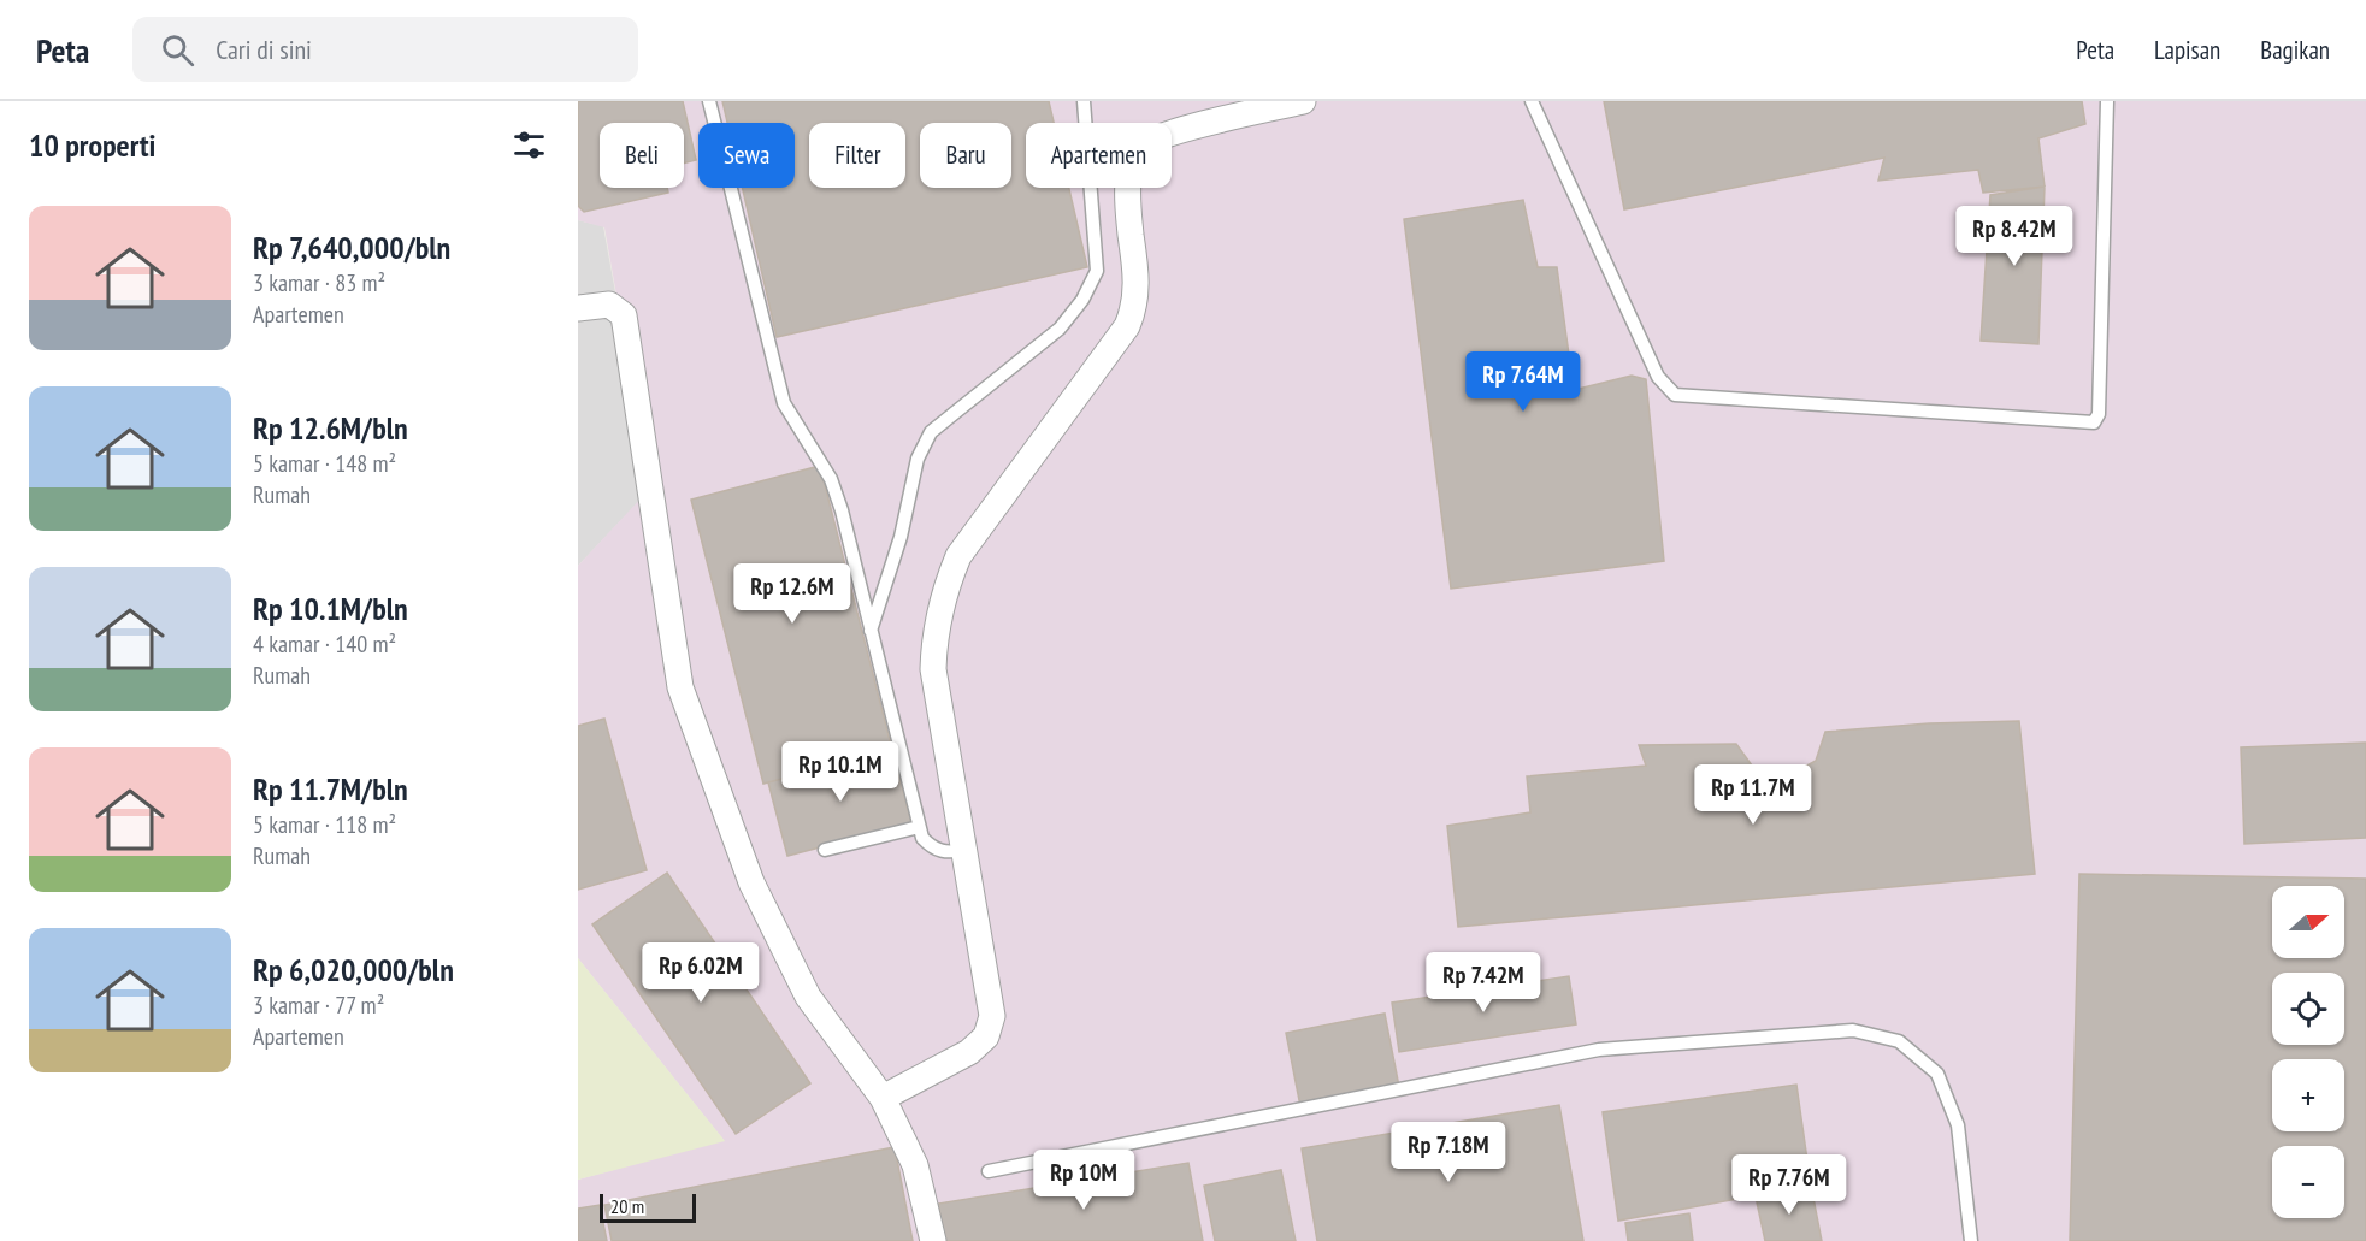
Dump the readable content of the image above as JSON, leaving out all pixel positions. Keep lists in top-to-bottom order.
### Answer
{
  "scale_bar": "20 m",
  "north": "right",
  "page": {
    "header": "Peta",
    "search": "Cari di sini",
    "nav": ["Peta", "Lapisan", "Bagikan"],
    "heading": "10 properti",
    "chip": [
      "Beli",
      "Sewa",
      "Filter",
      "Baru",
      "Apartemen"
    ],
    "list": [
      {
        "name": "Rp 7,640,000/bln",
        "note": "3 kamar · 83 m² · Apartemen"
      },
      {
        "name": "Rp 12.6M/bln",
        "note": "5 kamar · 148 m² · Rumah"
      },
      {
        "name": "Rp 10.1M/bln",
        "note": "4 kamar · 140 m² · Rumah"
      },
      {
        "name": "Rp 11.7M/bln",
        "note": "5 kamar · 118 m² · Rumah"
      },
      {
        "name": "Rp 6,020,000/bln",
        "note": "3 kamar · 77 m² · Apartemen"
      }
    ],
    "price": [
      "Rp 8.42M",
      "Rp 7.64M",
      "Rp 12.6M",
      "Rp 10.1M",
      "Rp 11.7M",
      "Rp 6.02M",
      "Rp 7.42M",
      "Rp 7.18M",
      "Rp 10M",
      "Rp 7.76M"
    ],
    "map_buttons": ["+", "−"],
    "scale": "20 m"
  }
}
